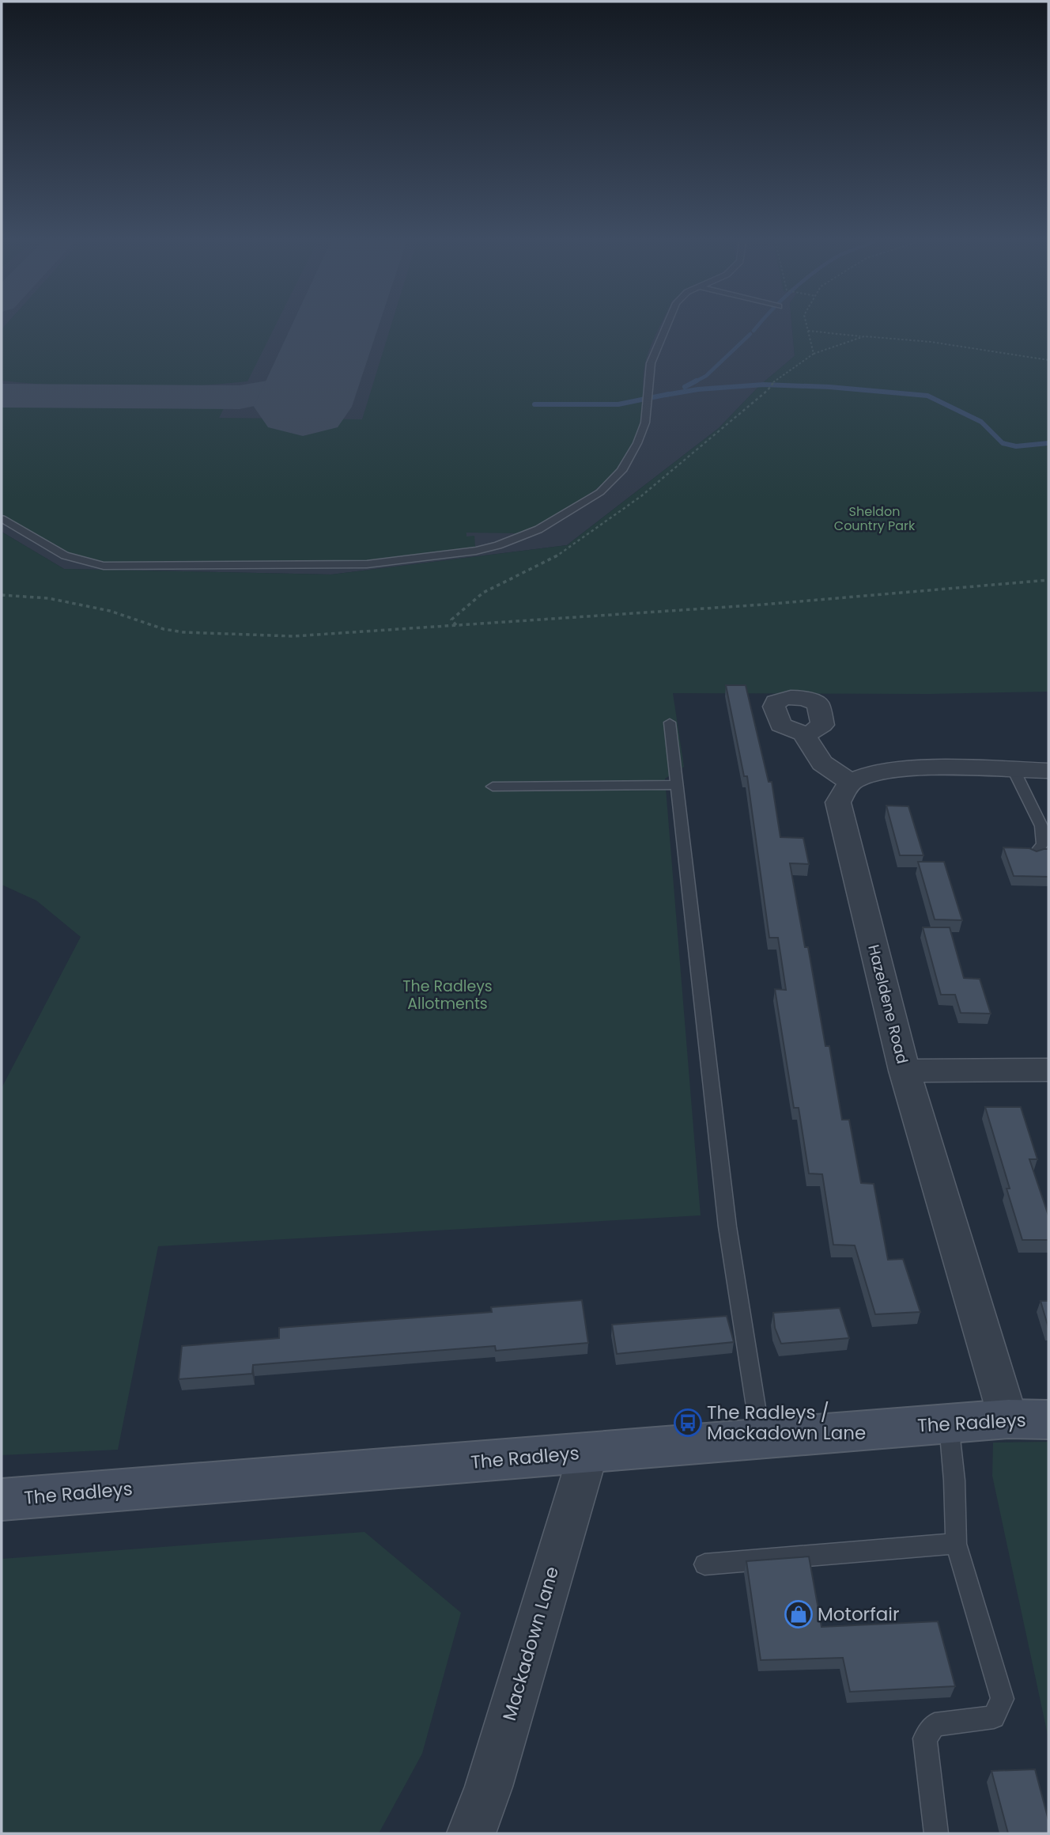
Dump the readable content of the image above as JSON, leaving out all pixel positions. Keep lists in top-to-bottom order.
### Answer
{
  "streets": {
    "street": ["Hazeldene Road", "The Radleys", "Mackadown Lane"]
  },
  "crossings": [
    ["Hazeldene Road", "The Radleys"],
    ["The Radleys", "Mackadown Lane"]
  ],
  "parks": ["Sheldon Country Park", "The Radleys Allotments"],
  "places": {
    "bus stop": ["The Radleys / Mackadown Lane"],
    "shop": ["Motorfair"]
  }
}
